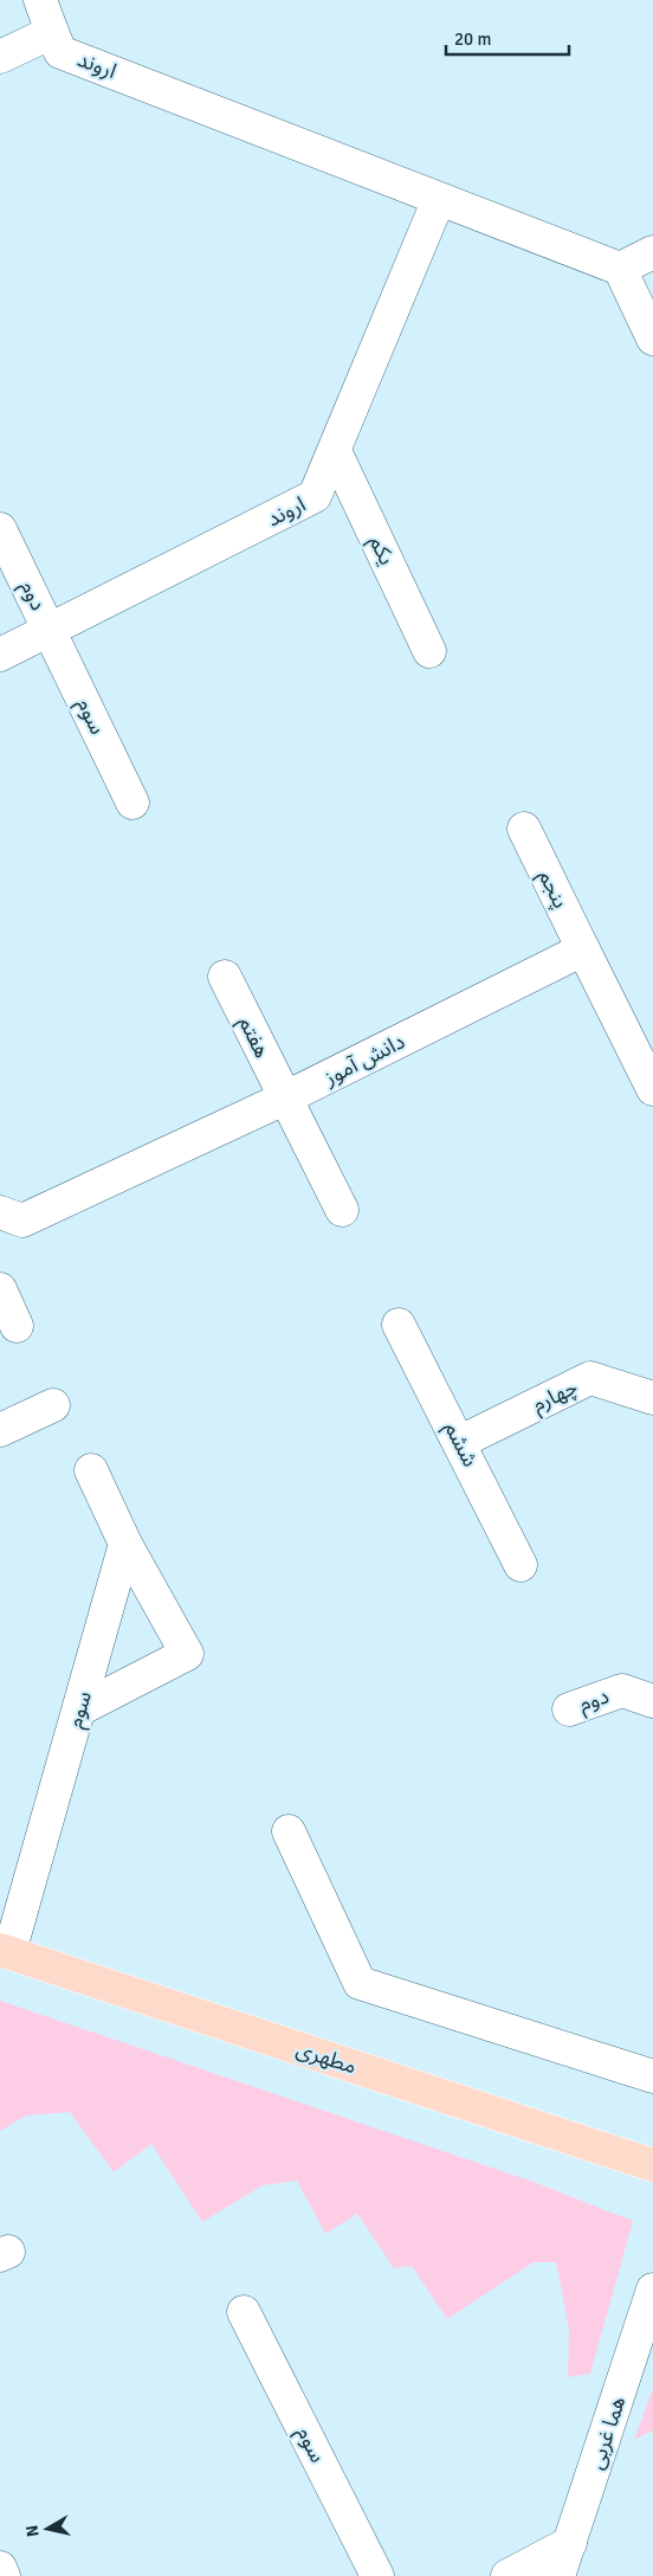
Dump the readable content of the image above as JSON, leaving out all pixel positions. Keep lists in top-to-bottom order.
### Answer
{
  "streets": {
    "main road": ["مطهری"],
    "street": [
      "اروند",
      "یکم",
      "دوم",
      "سوم",
      "پنجم",
      "هفتم",
      "دانش آموز",
      "چهارم",
      "ششم",
      "هما غربی"
    ]
  },
  "crossings": [
    ["اروند", "یکم"],
    ["اروند", "دوم"],
    ["اروند", "سوم"],
    ["دوم", "سوم"],
    ["سوم", "مطهری"],
    ["پنجم", "دانش آموز"],
    ["هفتم", "دانش آموز"],
    ["چهارم", "ششم"]
  ],
  "scale_bar": "20 m",
  "north": "left"
}
